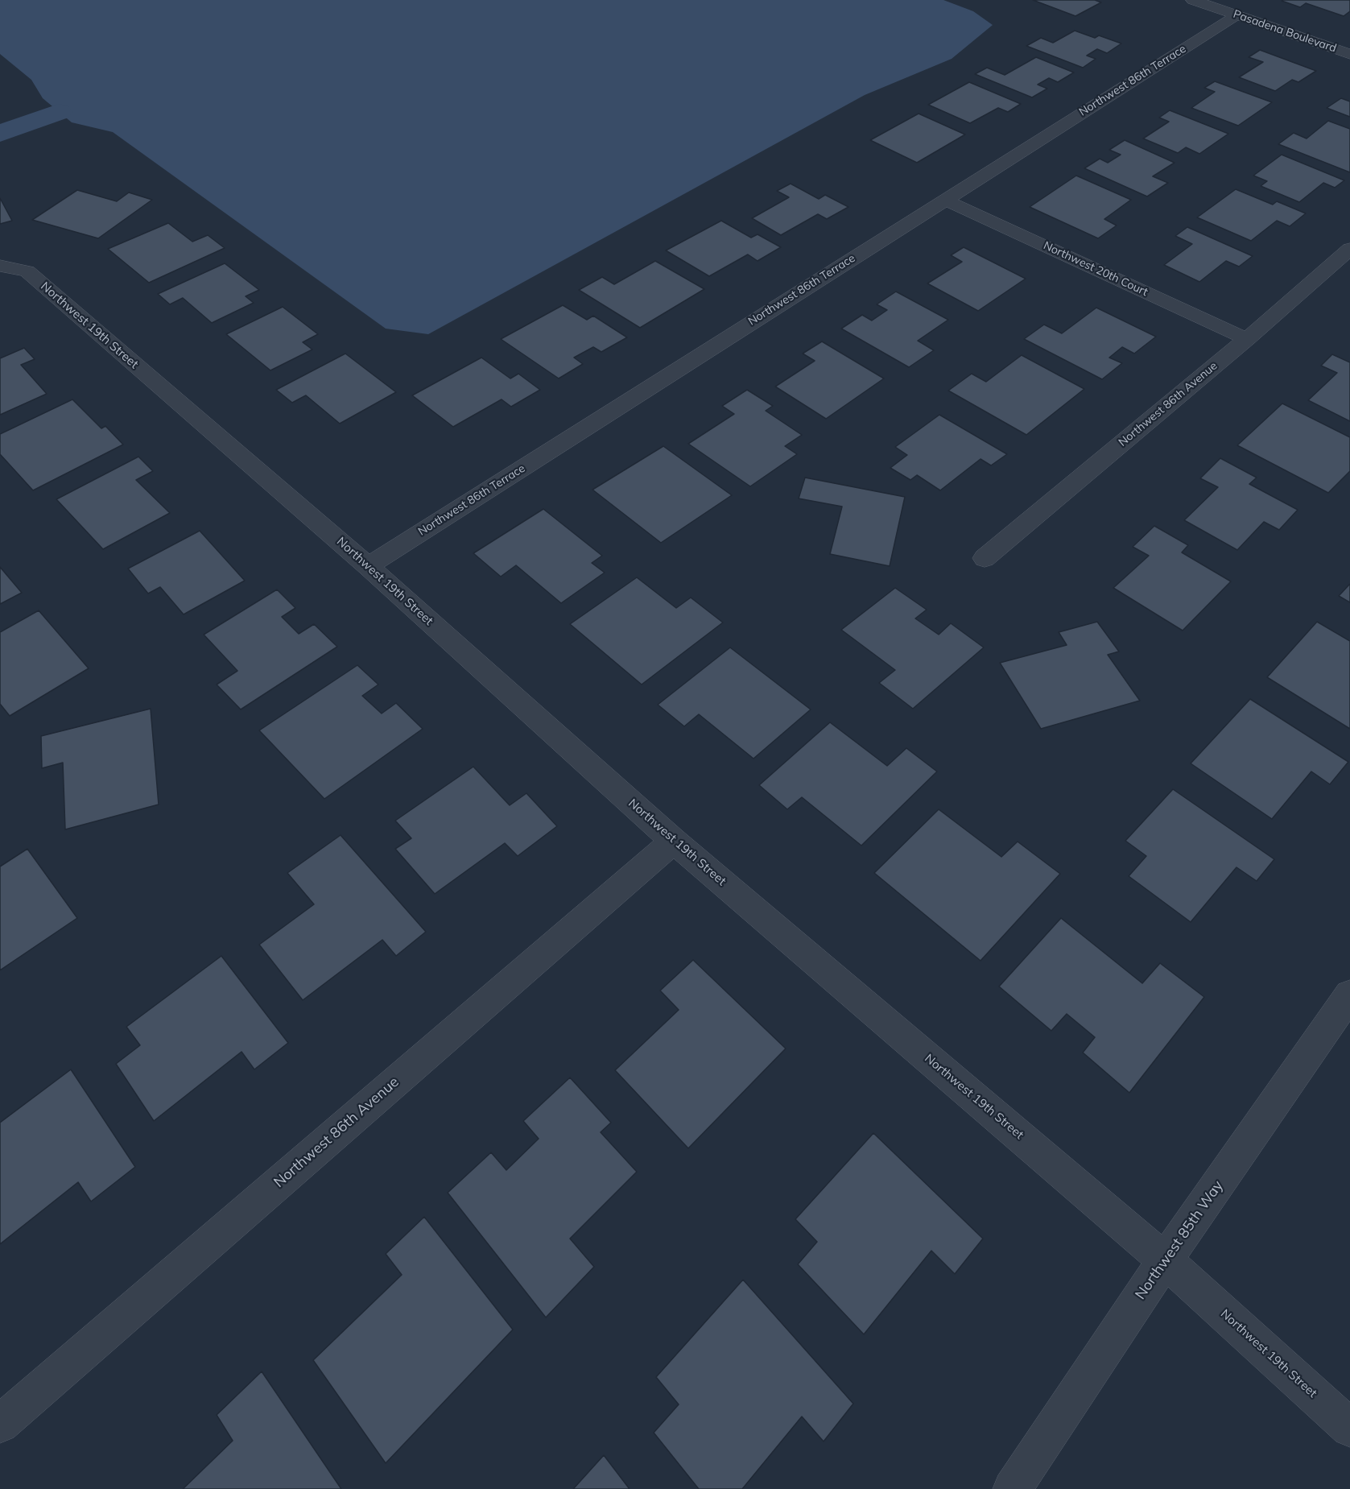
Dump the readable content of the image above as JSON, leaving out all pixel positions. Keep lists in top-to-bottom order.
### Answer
{
  "streets": {
    "street": [
      "Pasadena Boulevard",
      "Northwest 86th Terrace",
      "Northwest 20th Court",
      "Northwest 19th Street",
      "Northwest 86th Avenue",
      "Northwest 85th Way"
    ]
  },
  "crossings": [
    ["Pasadena Boulevard", "Northwest 86th Terrace"],
    ["Northwest 86th Terrace", "Northwest 20th Court"],
    ["Northwest 86th Terrace", "Northwest 19th Street"],
    ["Northwest 20th Court", "Northwest 86th Avenue"],
    ["Northwest 19th Street", "Northwest 86th Avenue"],
    ["Northwest 19th Street", "Northwest 85th Way"]
  ]
}
